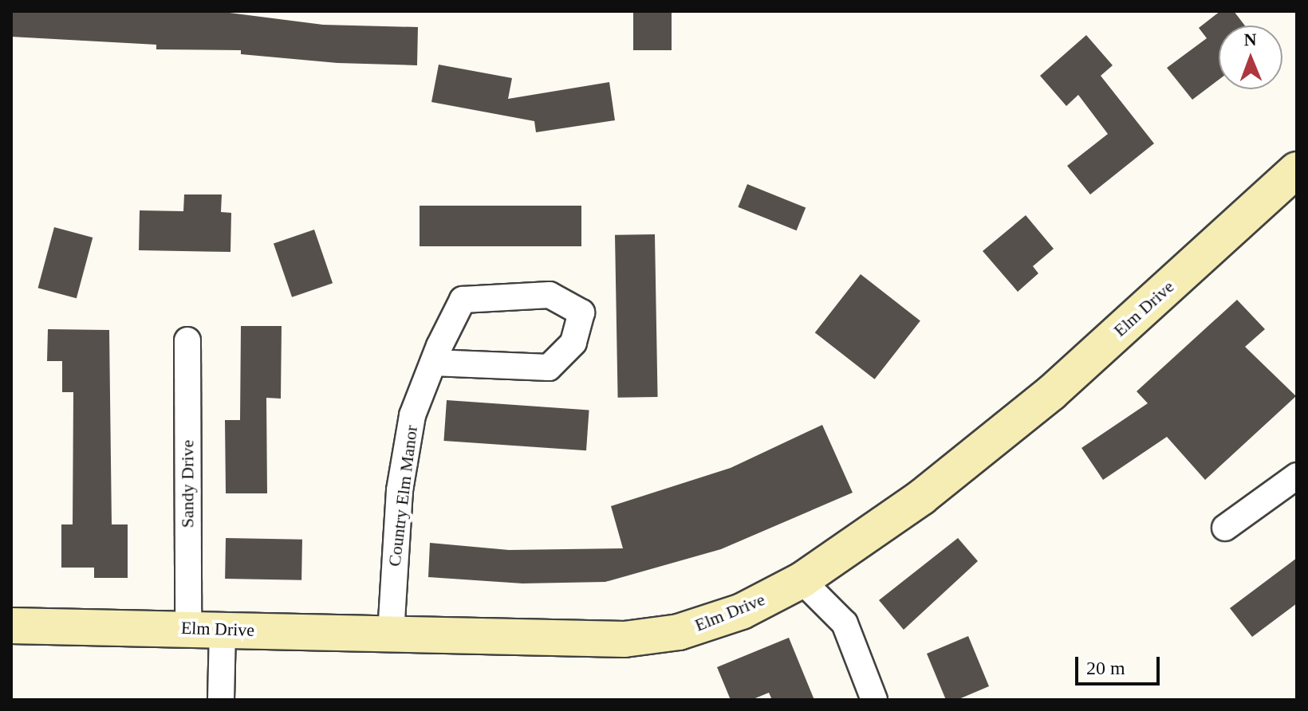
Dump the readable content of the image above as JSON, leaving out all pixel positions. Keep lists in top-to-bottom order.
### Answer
{
  "streets": {
    "street": ["Elm Drive", "Sandy Drive", "Country Elm Manor"]
  },
  "crossings": [
    ["Elm Drive", "Sandy Drive"],
    ["Elm Drive", "Country Elm Manor"]
  ],
  "scale_bar": "20 m",
  "north": "top"
}
